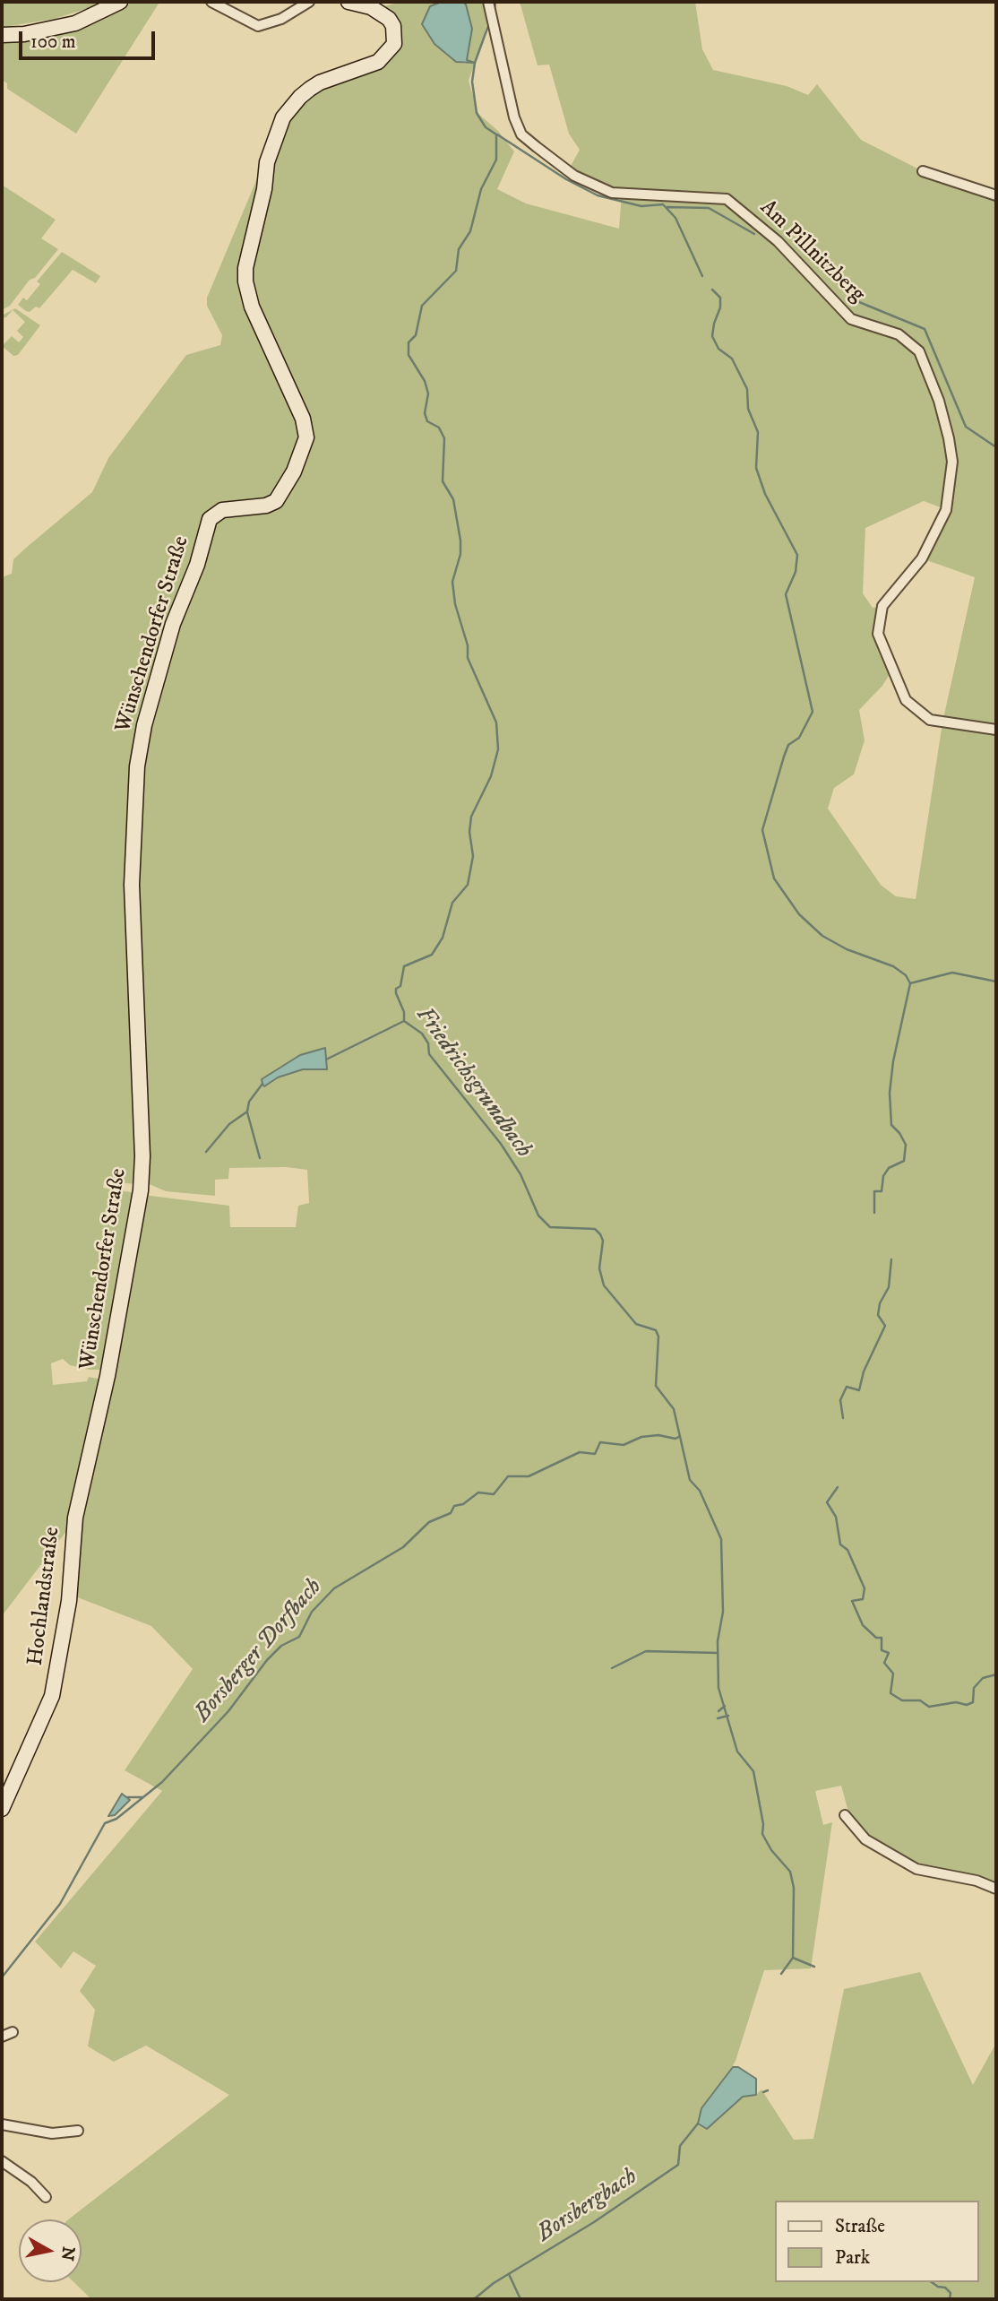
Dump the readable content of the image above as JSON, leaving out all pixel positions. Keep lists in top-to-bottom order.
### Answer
{
  "streets": {
    "street": ["Am Pillnitzberg", "Wünschendorfer Straße", "Hochlandstraße"]
  },
  "crossings": [
    ["Wünschendorfer Straße", "Hochlandstraße"]
  ],
  "water": ["Friedrichsgrundbach", "Borsberger Dorfbach", "Borsbergbach"],
  "legend": ["Straße", "Park"],
  "scale_bar": "100 m",
  "north": "right"
}
